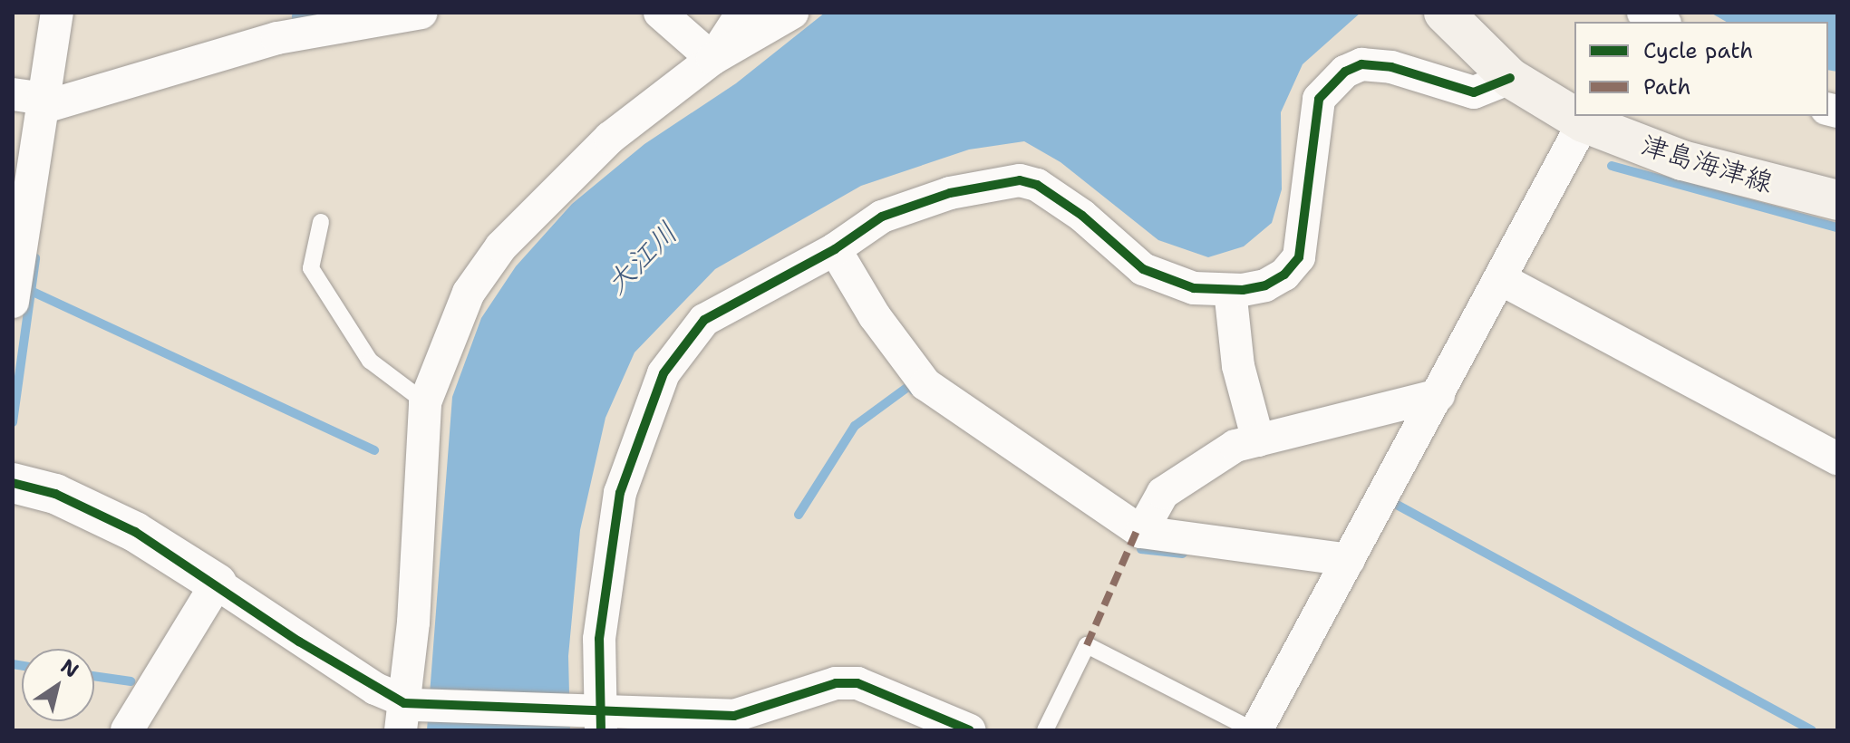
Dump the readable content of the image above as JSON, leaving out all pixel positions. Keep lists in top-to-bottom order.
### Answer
{
  "streets": {
    "main road": ["津島海津線"]
  },
  "water": ["大江川"],
  "legend": ["Cycle path", "Path"],
  "north": "top right"
}
